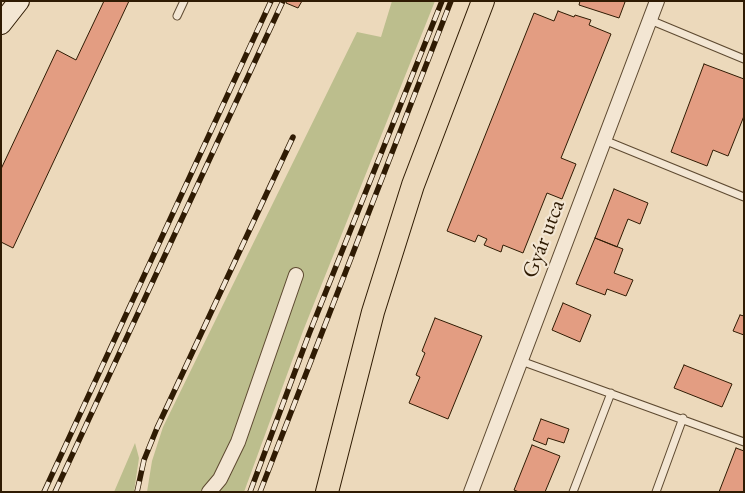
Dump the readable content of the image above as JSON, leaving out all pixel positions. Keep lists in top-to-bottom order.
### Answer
{
  "streets": {
    "street": ["Gyár utca"]
  }
}
